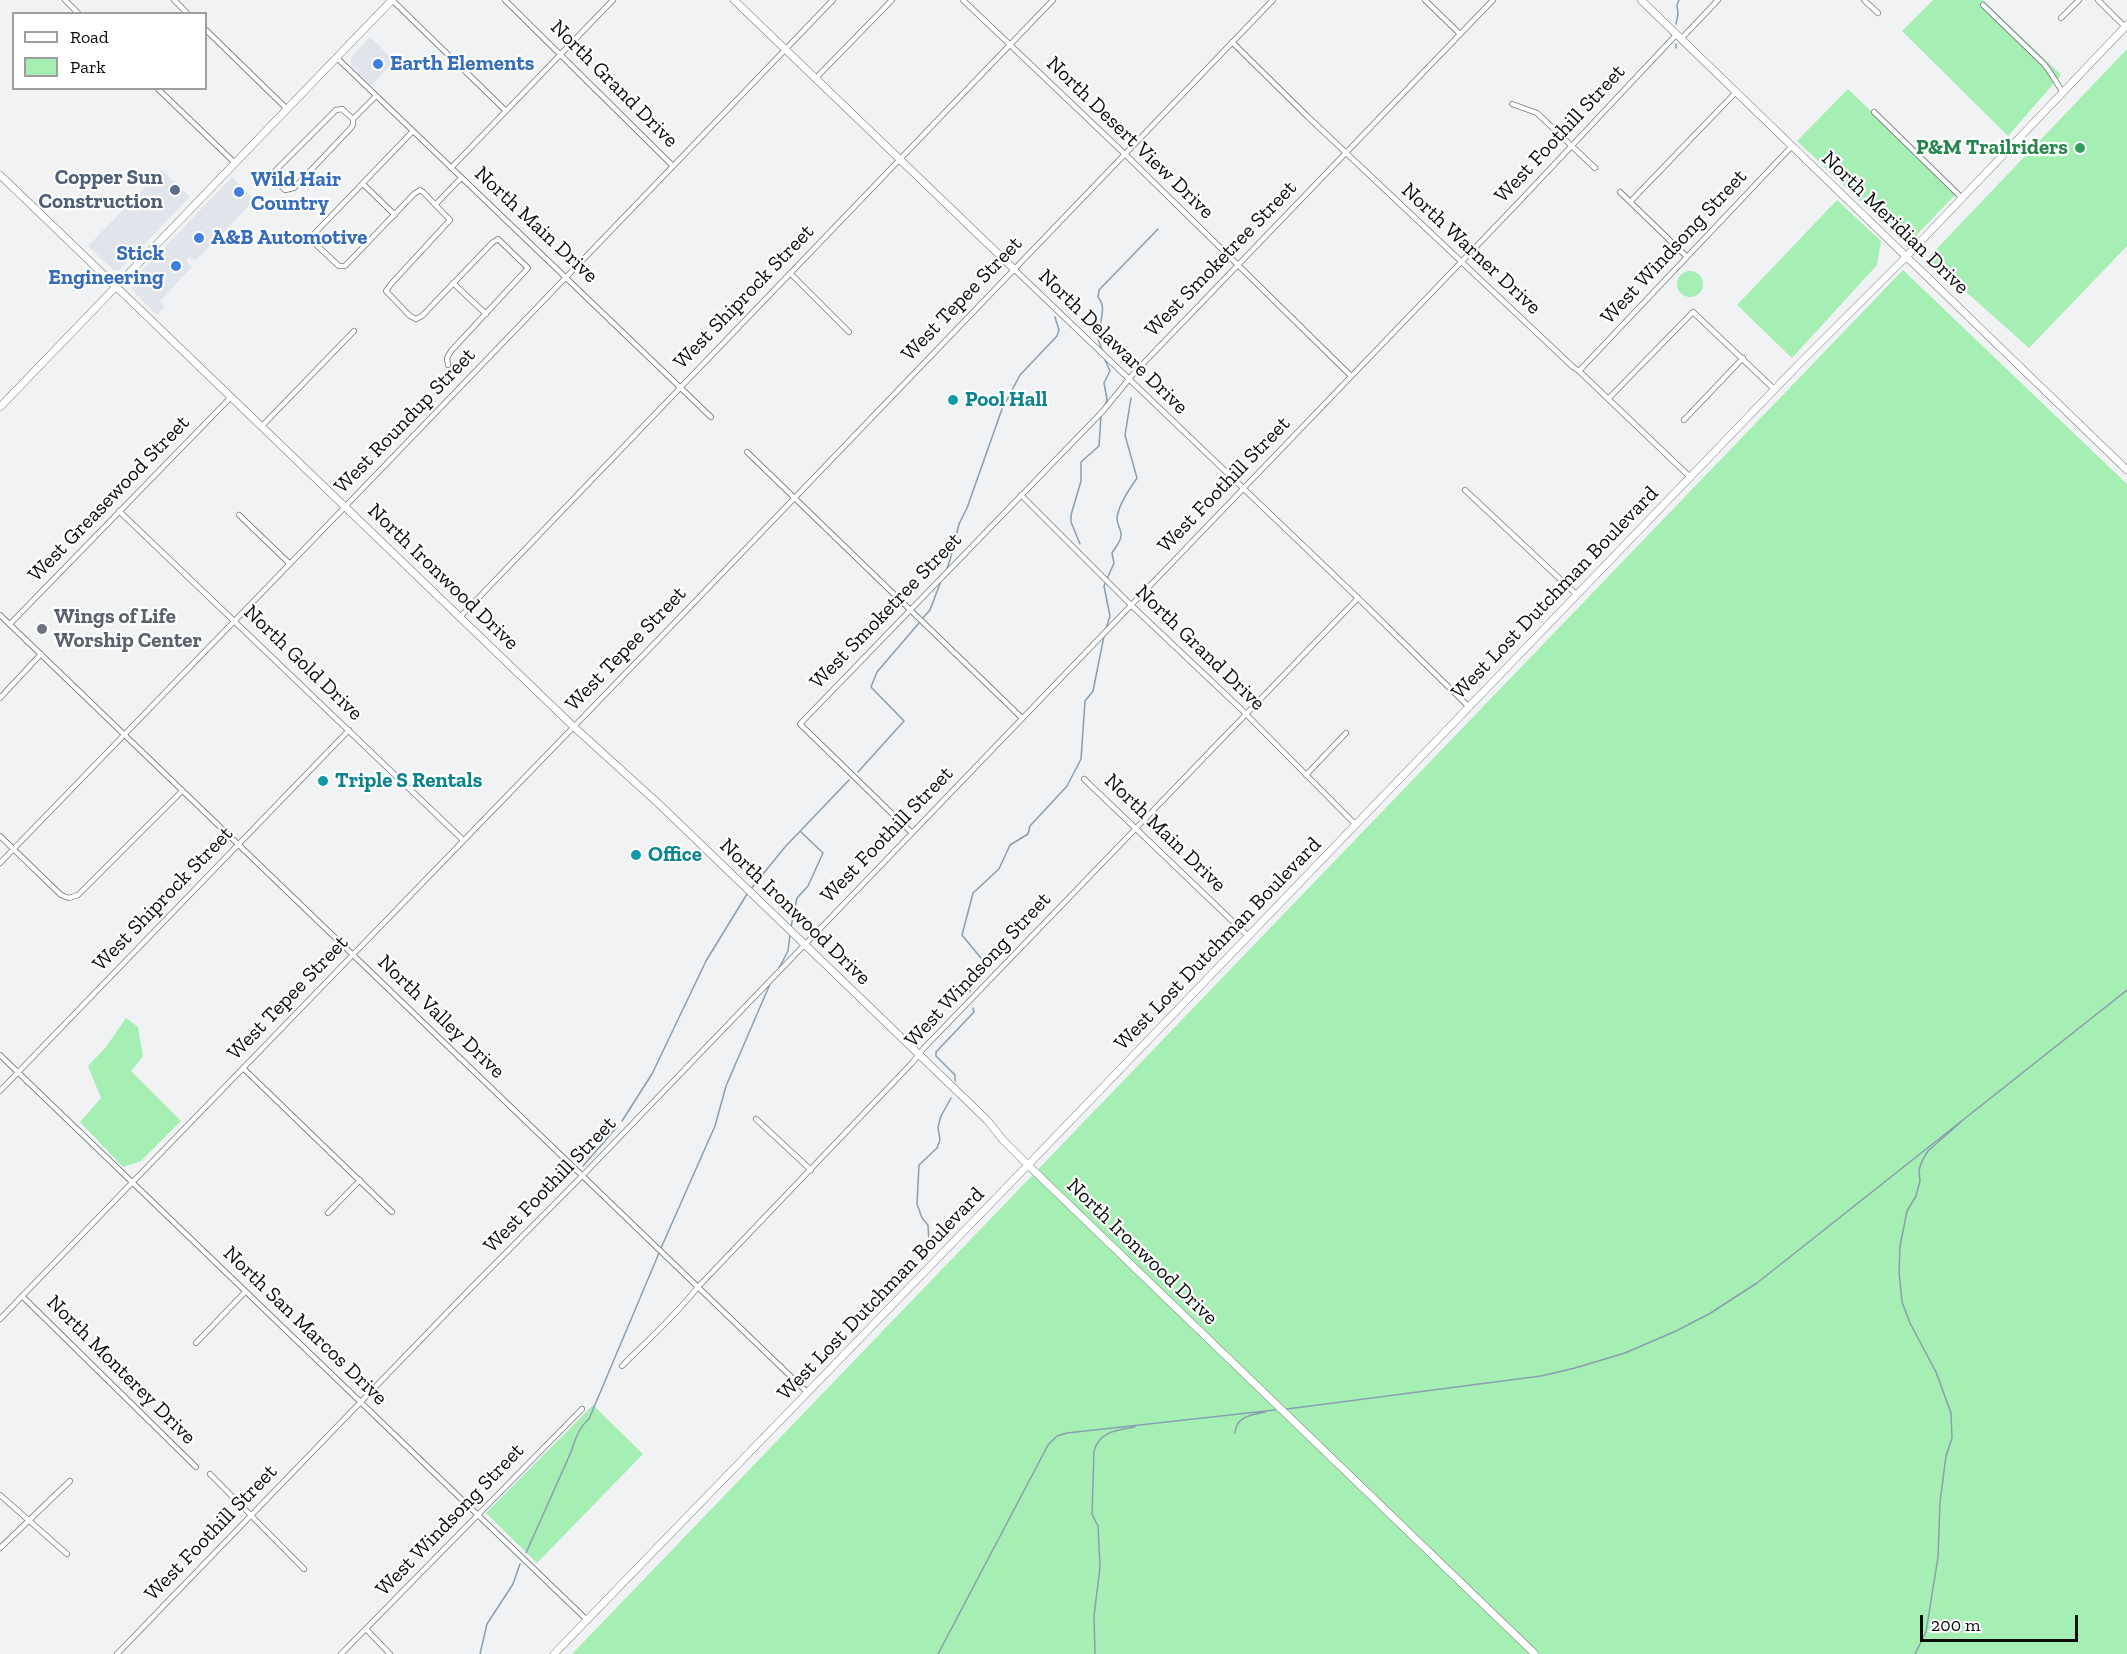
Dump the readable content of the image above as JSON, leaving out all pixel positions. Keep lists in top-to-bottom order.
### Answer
{
  "streets": {
    "street": [
      "North Grand Drive",
      "West Foothill Street",
      "North Desert View Drive",
      "North Meridian Drive",
      "North Main Drive",
      "West Windsong Street",
      "North Warner Drive",
      "West Smoketree Street",
      "West Shiprock Street",
      "West Tepee Street",
      "North Delaware Drive",
      "West Roundup Street",
      "West Greasewood Street",
      "North Ironwood Drive",
      "West Lost Dutchman Boulevard",
      "North Gold Drive",
      "North Valley Drive",
      "North San Marcos Drive",
      "North Monterey Drive"
    ]
  },
  "crossings": [
    ["North Grand Drive", "West Foothill Street"],
    ["North Grand Drive", "West Windsong Street"],
    ["North Grand Drive", "West Smoketree Street"],
    ["North Grand Drive", "West Roundup Street"],
    ["North Grand Drive", "West Lost Dutchman Boulevard"],
    ["West Foothill Street", "North Desert View Drive"],
    ["West Foothill Street", "North Meridian Drive"],
    ["West Foothill Street", "North Warner Drive"],
    ["West Foothill Street", "West Smoketree Street"],
    ["West Foothill Street", "North Delaware Drive"],
    ["West Foothill Street", "North Ironwood Drive"],
    ["West Foothill Street", "North Valley Drive"],
    ["West Foothill Street", "North San Marcos Drive"],
    ["North Desert View Drive", "West Smoketree Street"],
    ["North Desert View Drive", "West Shiprock Street"],
    ["North Desert View Drive", "West Tepee Street"],
    ["North Meridian Drive", "West Windsong Street"],
    ["North Meridian Drive", "West Lost Dutchman Boulevard"],
    ["North Main Drive", "West Windsong Street"],
    ["North Main Drive", "West Shiprock Street"],
    ["North Main Drive", "West Roundup Street"],
    ["North Main Drive", "West Lost Dutchman Boulevard"],
    ["West Windsong Street", "North Warner Drive"],
    ["West Windsong Street", "North Delaware Drive"],
    ["West Windsong Street", "North Ironwood Drive"],
    ["West Windsong Street", "North Valley Drive"],
    ["West Windsong Street", "North San Marcos Drive"],
    ["North Warner Drive", "West Smoketree Street"],
    ["North Warner Drive", "West Tepee Street"],
    ["North Warner Drive", "West Lost Dutchman Boulevard"],
    ["West Smoketree Street", "North Delaware Drive"],
    ["West Shiprock Street", "North Delaware Drive"],
    ["West Shiprock Street", "North Ironwood Drive"],
    ["West Shiprock Street", "North Gold Drive"],
    ["West Shiprock Street", "North Valley Drive"],
    ["West Shiprock Street", "North San Marcos Drive"],
    ["West Tepee Street", "North Delaware Drive"],
    ["West Tepee Street", "North Ironwood Drive"],
    ["West Tepee Street", "North Gold Drive"],
    ["West Tepee Street", "North Valley Drive"],
    ["West Tepee Street", "North San Marcos Drive"],
    ["West Tepee Street", "North Monterey Drive"],
    ["North Delaware Drive", "West Roundup Street"],
    ["North Delaware Drive", "West Lost Dutchman Boulevard"],
    ["West Roundup Street", "North Ironwood Drive"],
    ["West Roundup Street", "North Gold Drive"],
    ["West Roundup Street", "North Valley Drive"],
    ["West Greasewood Street", "North Ironwood Drive"],
    ["West Greasewood Street", "North Gold Drive"],
    ["West Greasewood Street", "North Valley Drive"],
    ["North Ironwood Drive", "West Lost Dutchman Boulevard"],
    ["West Lost Dutchman Boulevard", "North Valley Drive"],
    ["West Lost Dutchman Boulevard", "North San Marcos Drive"]
  ],
  "places": [
    "Earth Elements",
    "P&M Trailriders",
    "Copper Sun Construction",
    "Wild Hair Country",
    "A&B Automotive",
    "Stick Engineering",
    "Pool Hall",
    "Wings of Life Worship Center",
    "Triple S Rentals",
    "Office"
  ],
  "legend": ["Road", "Park"],
  "scale_bar": "200 m"
}
